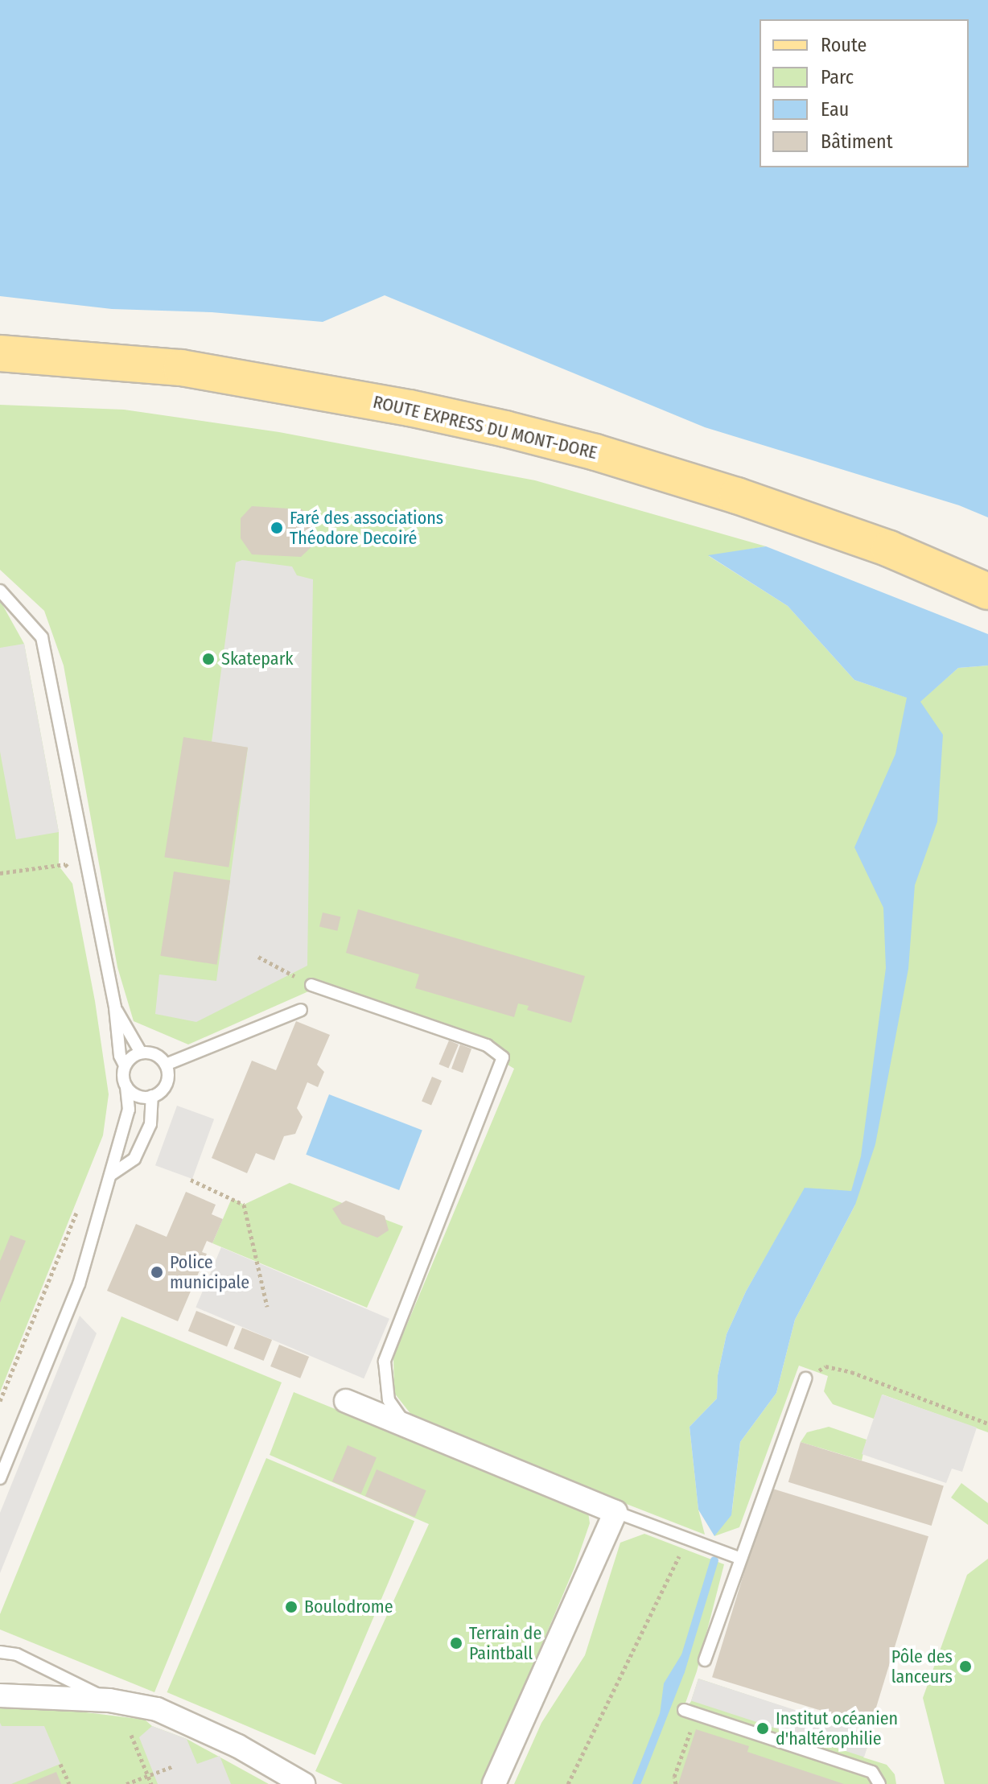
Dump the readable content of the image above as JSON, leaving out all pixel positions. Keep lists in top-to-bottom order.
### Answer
{
  "streets": {
    "main road": ["ROUTE EXPRESS DU MONT-DORE"]
  },
  "places": [
    "Faré des associations Théodore Decoiré",
    "Skatepark",
    "Police municipale",
    "Boulodrome",
    "Terrain de Paintball",
    "Pôle des lanceurs",
    "Institut océanien d'haltérophilie"
  ],
  "legend": [
    "Route",
    "Parc",
    "Eau",
    "Bâtiment"
  ]
}
